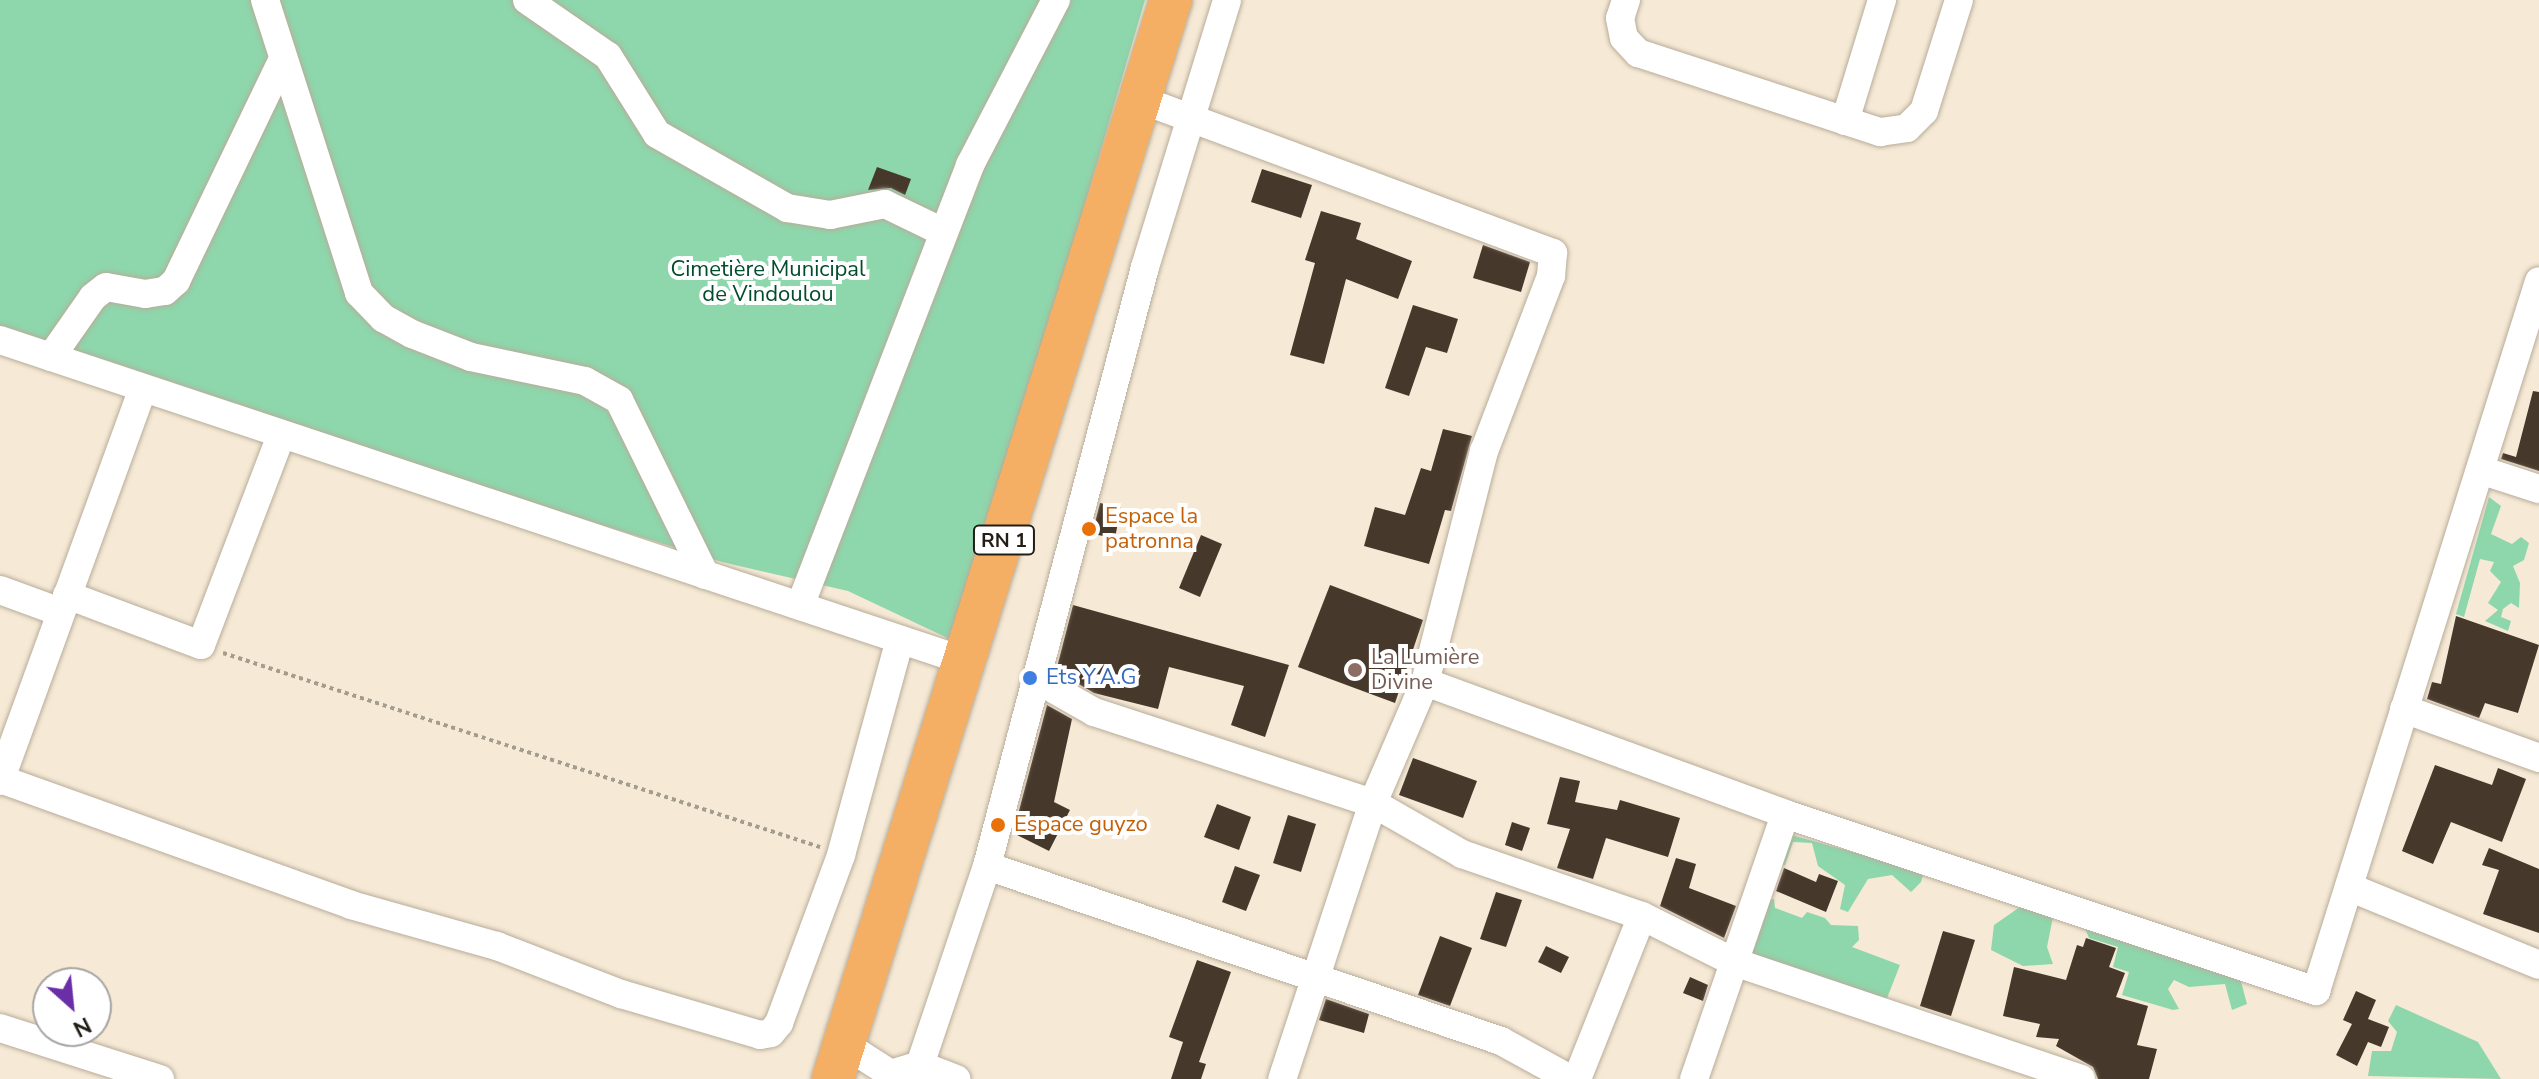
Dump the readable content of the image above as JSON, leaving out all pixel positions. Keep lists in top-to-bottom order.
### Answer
{
  "streets": {
    "highway": ["RN 1"]
  },
  "parks": ["Cimetière Municipal de Vindoulou"],
  "places": [
    "Espace la patronna",
    "La Lumière Divine",
    "Ets Y.A.G",
    "Espace guyzo"
  ],
  "north": "bottom right"
}
